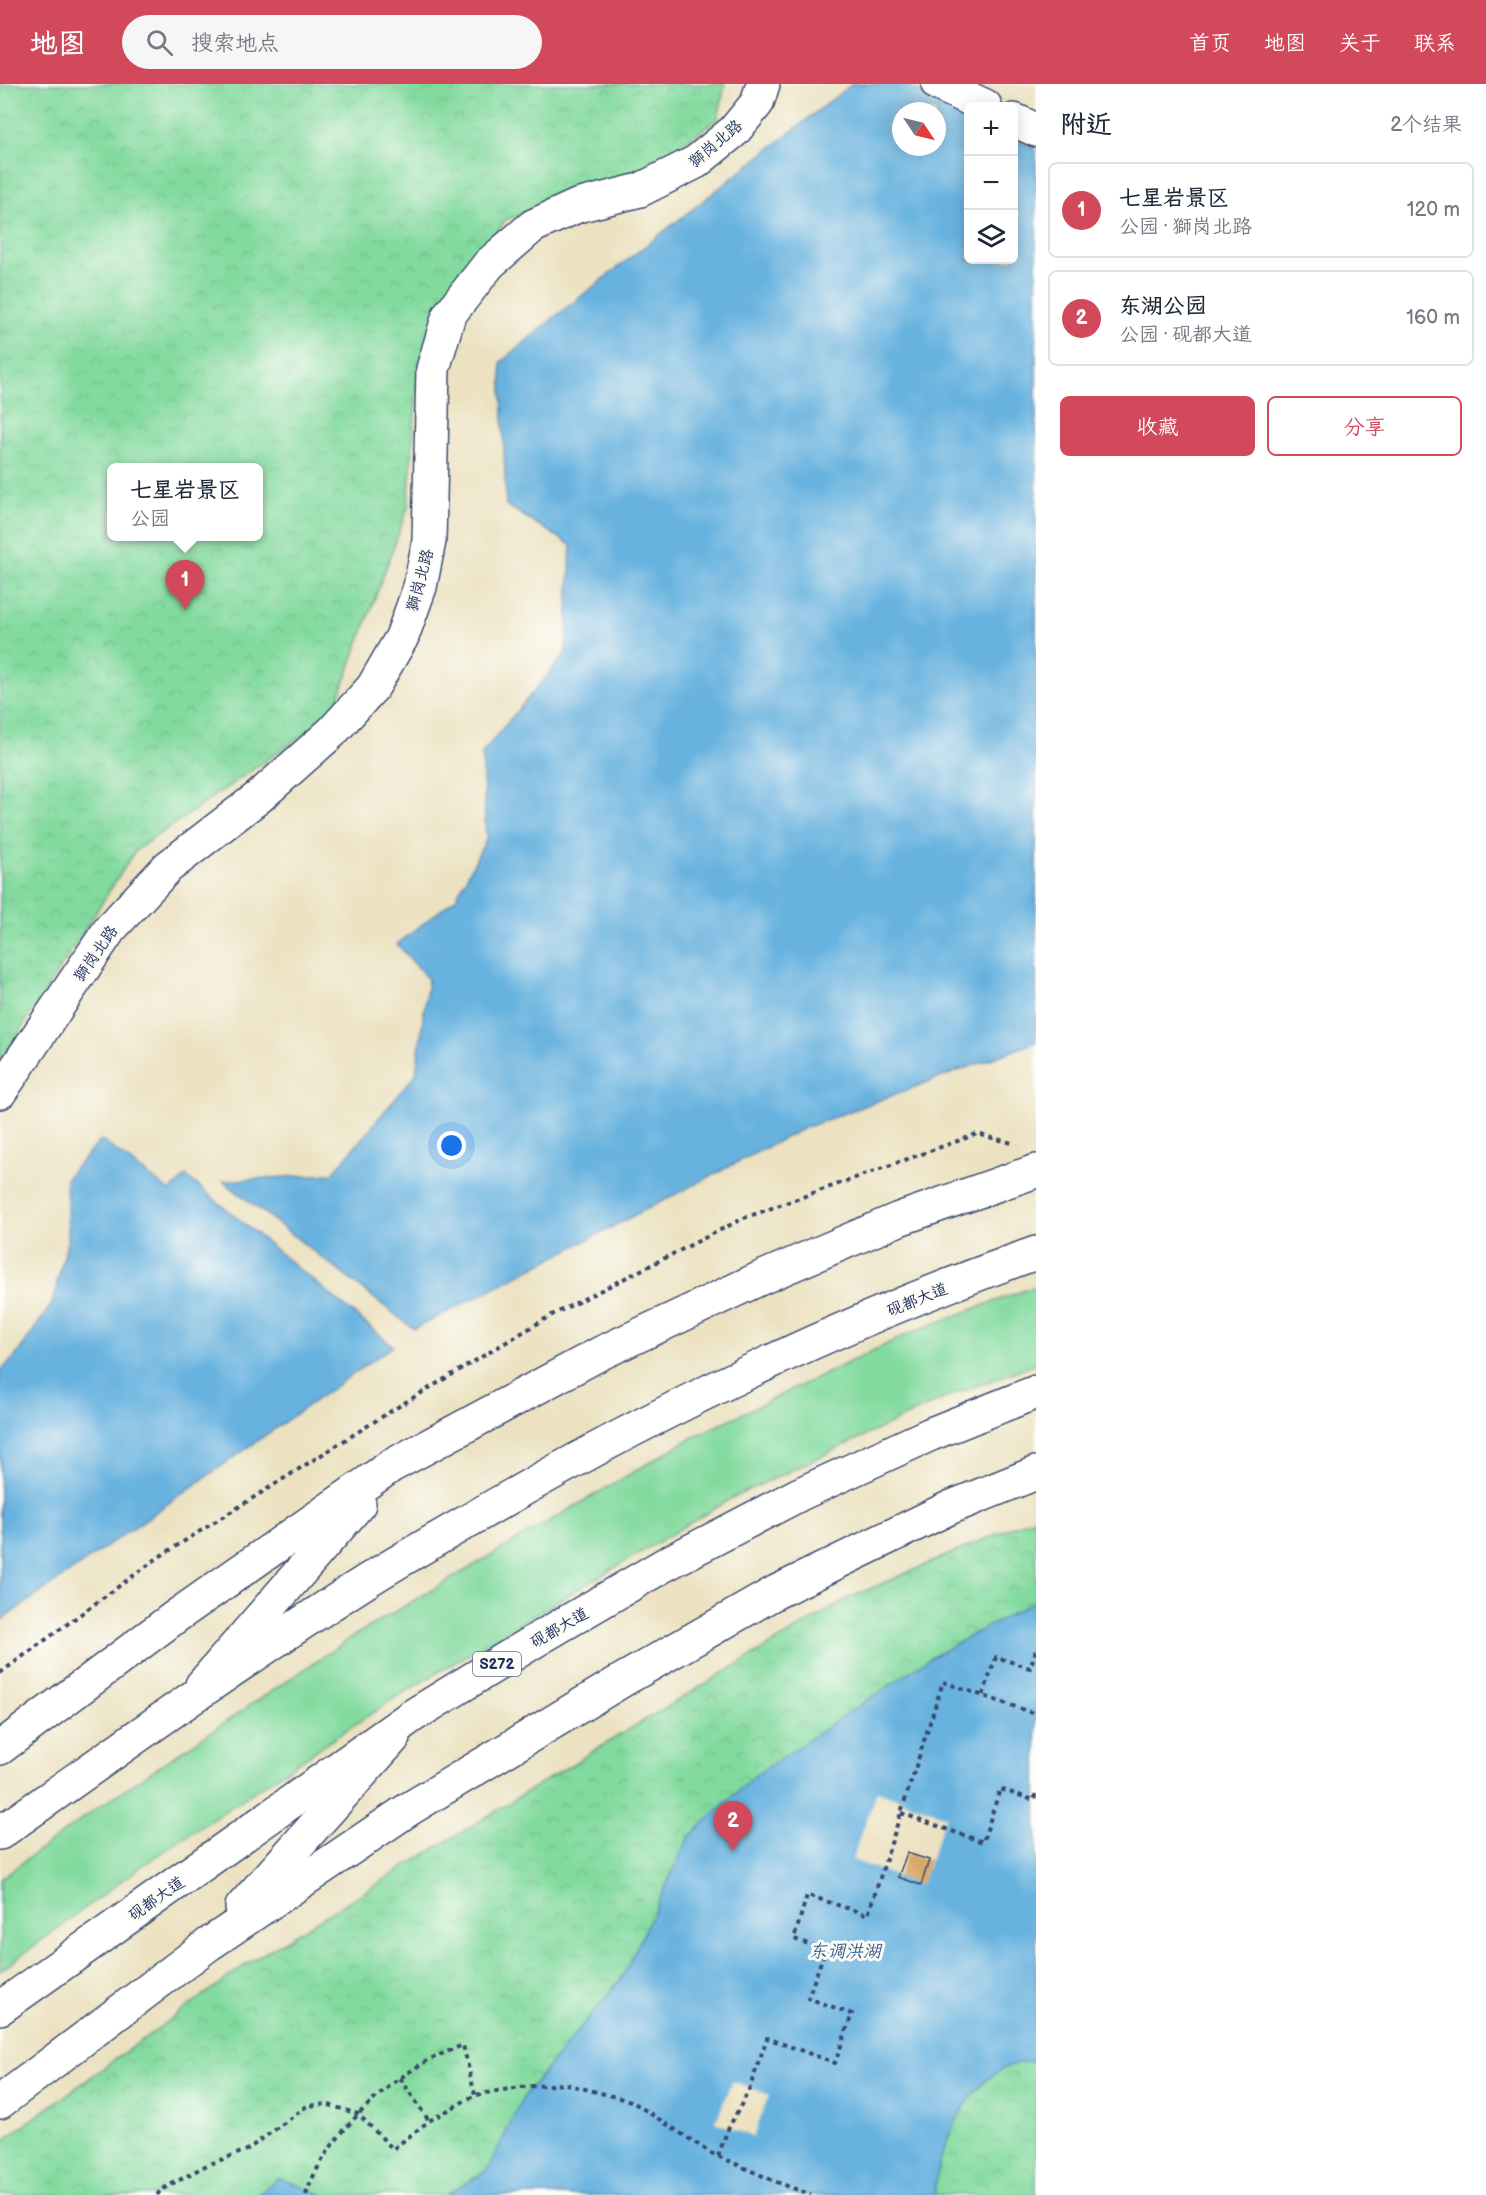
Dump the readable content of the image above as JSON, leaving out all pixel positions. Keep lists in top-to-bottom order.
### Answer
{
  "streets": {
    "street": ["獅岗北路", "砚都大道", "S272"]
  },
  "water": ["东调洪湖"],
  "north": "bottom right",
  "page": {
    "header": "地图",
    "search": "搜索地点",
    "nav": [
      "首页",
      "地图",
      "关于",
      "联系"
    ],
    "heading": ["附近", "2个结果"],
    "map_buttons": ["+", "−"],
    "list": [
      {
        "mark": "1",
        "name": "七星岩景区",
        "note": "公园 · 獅岗北路",
        "value": "120 m"
      },
      {
        "mark": "2",
        "name": "东湖公园",
        "note": "公园 · 砚都大道",
        "value": "160 m"
      }
    ],
    "buttons": ["收藏", "分享"],
    "popup": ["七星岩景区", "公园"],
    "pins": ["1", "2"]
  }
}
